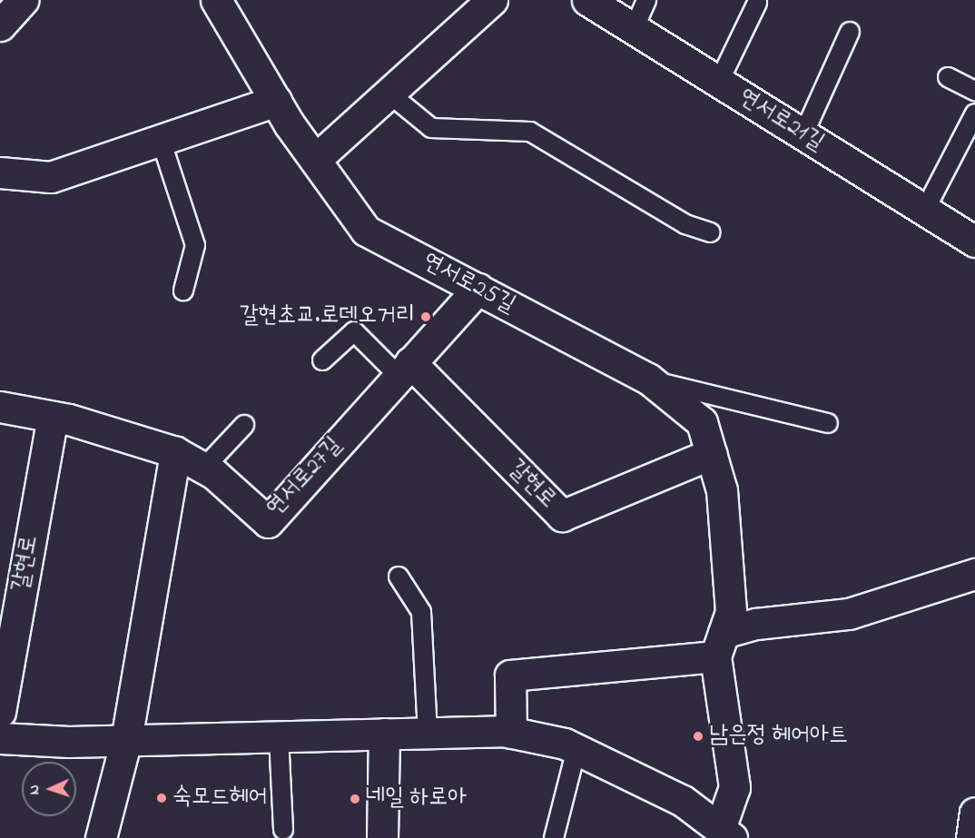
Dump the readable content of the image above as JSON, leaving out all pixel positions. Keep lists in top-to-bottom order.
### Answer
{
  "streets": {
    "street": [
      "연서로21길",
      "연서로25길",
      "연서로27길",
      "갈현로"
    ]
  },
  "crossings": [
    ["연서로25길", "연서로27길"],
    ["연서로27길", "갈현로"]
  ],
  "places": [
    "갈현초교.로데오거리",
    "남은정 헤어아트",
    "숙모드헤어",
    "네일 하로아"
  ],
  "north": "left"
}
